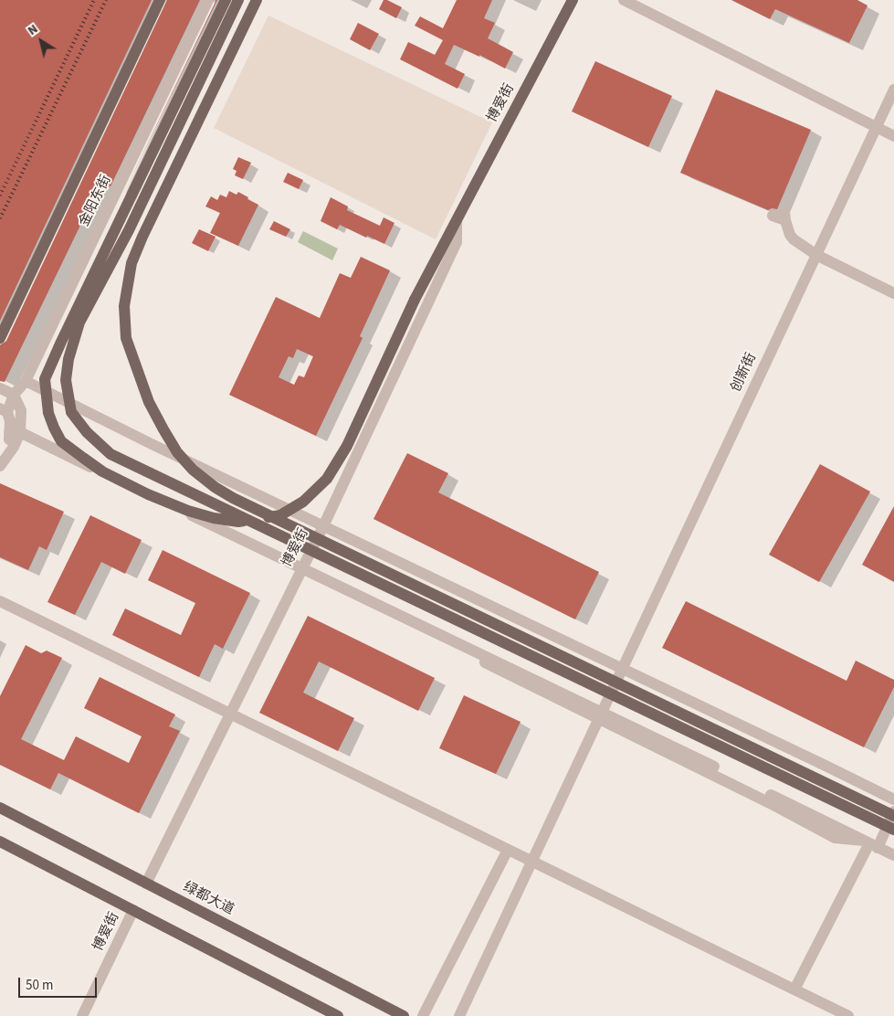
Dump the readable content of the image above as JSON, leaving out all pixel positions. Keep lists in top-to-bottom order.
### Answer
{
  "streets": {
    "main road": ["博爱街", "绿都大道"],
    "street": ["金阳东街", "创新街"]
  },
  "crossings": [
    ["博爱街", "绿都大道"]
  ],
  "scale_bar": "50 m",
  "north": "top left"
}
